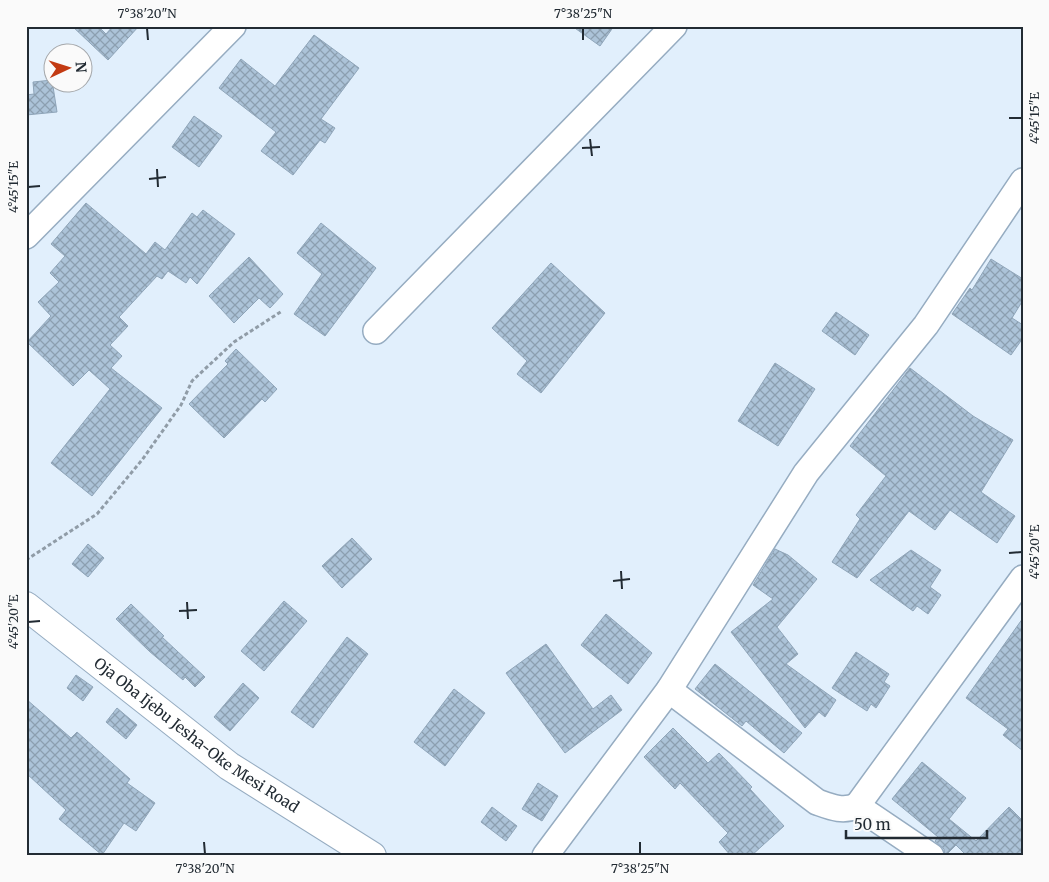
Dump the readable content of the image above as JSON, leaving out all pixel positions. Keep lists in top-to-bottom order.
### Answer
{
  "streets": {
    "main road": ["Oja Oba Ijebu Jesha-Oke Mesi Road"]
  },
  "scale_bar": "50 m",
  "north": "right",
  "coordinates": [
    "7°38'20\"N",
    "7°38'25\"N",
    "4°45'15\"E",
    "4°45'20\"E"
  ]
}
